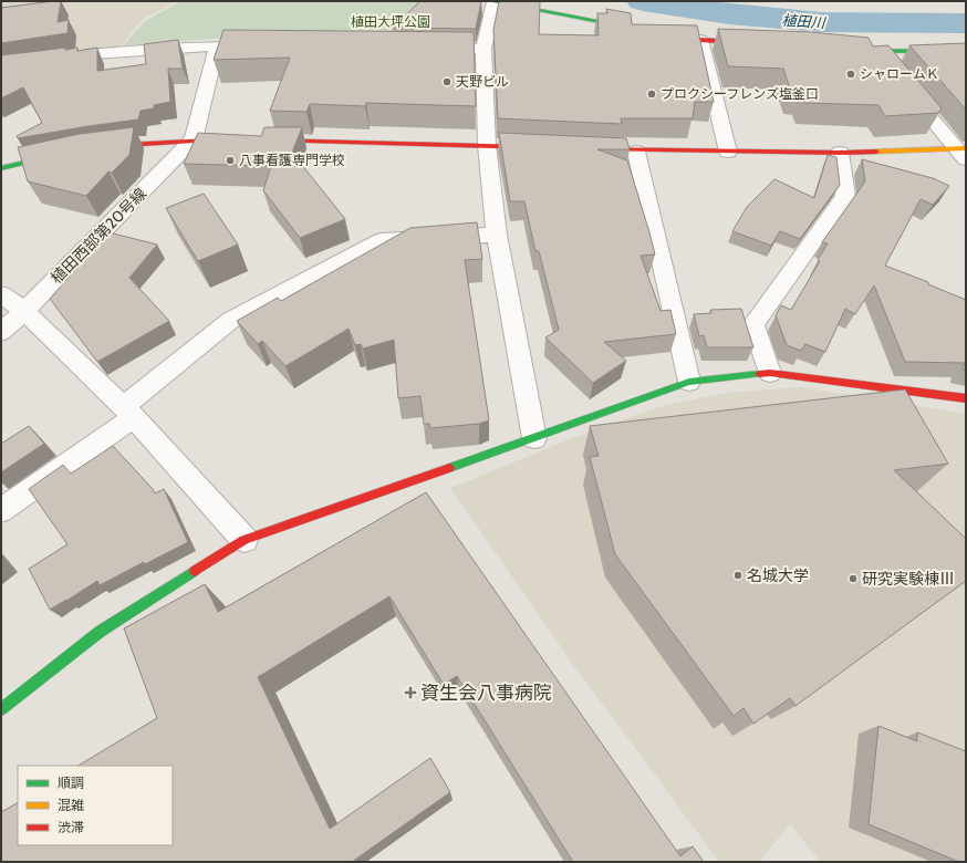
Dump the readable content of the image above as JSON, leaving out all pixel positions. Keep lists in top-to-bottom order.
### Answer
{
  "streets": {
    "street": ["植田西部第20号線"]
  },
  "water": ["植田川"],
  "parks": ["植田大坪公園"],
  "places": {
    "other": [
      "シャロームＫ",
      "天野ビル",
      "プロクシーフレンズ塩釜口",
      "八事看護専門学校",
      "名城大学",
      "研究実験棟Ⅲ"
    ],
    "health": ["資生会八事病院"]
  },
  "legend": ["順調", "混雑", "渋滞"]
}
